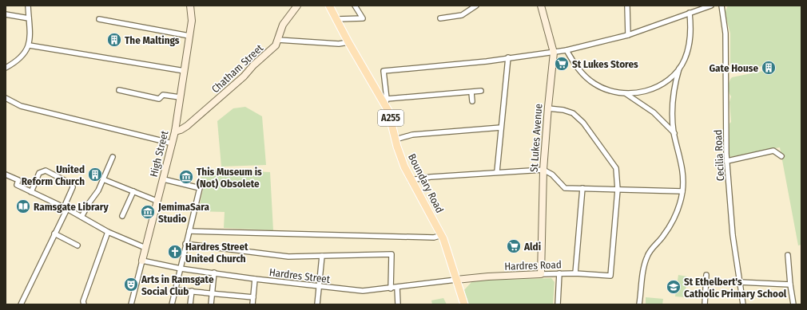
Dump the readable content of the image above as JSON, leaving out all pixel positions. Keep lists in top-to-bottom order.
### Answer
{
  "streets": {
    "main road": ["A255", "Boundary Road"],
    "street": [
      "Chatham Street",
      "St Lukes Avenue",
      "High Street",
      "Cecilia Road",
      "Hardres Road",
      "Hardres Street"
    ]
  },
  "crossings": [
    ["Chatham Street", "High Street"],
    ["St Lukes Avenue", "Hardres Road"],
    ["High Street", "Hardres Street"],
    ["Boundary Road", "Hardres Road"],
    ["Boundary Road", "Hardres Street"],
    ["Hardres Road", "Hardres Street"]
  ],
  "places": {
    "building": ["The Maltings", "Gate House", "United Reform Church"],
    "supermarket": ["St Lukes Stores", "Aldi"],
    "museum": ["This Museum is (Not) Obsolete", "JemimaSara Studio"],
    "library": ["Ramsgate Library"],
    "church": ["Hardres Street United Church"],
    "theatre": ["Arts in Ramsgate Social Club"],
    "school or university": ["St Ethelbert's Catholic Primary School"]
  }
}
